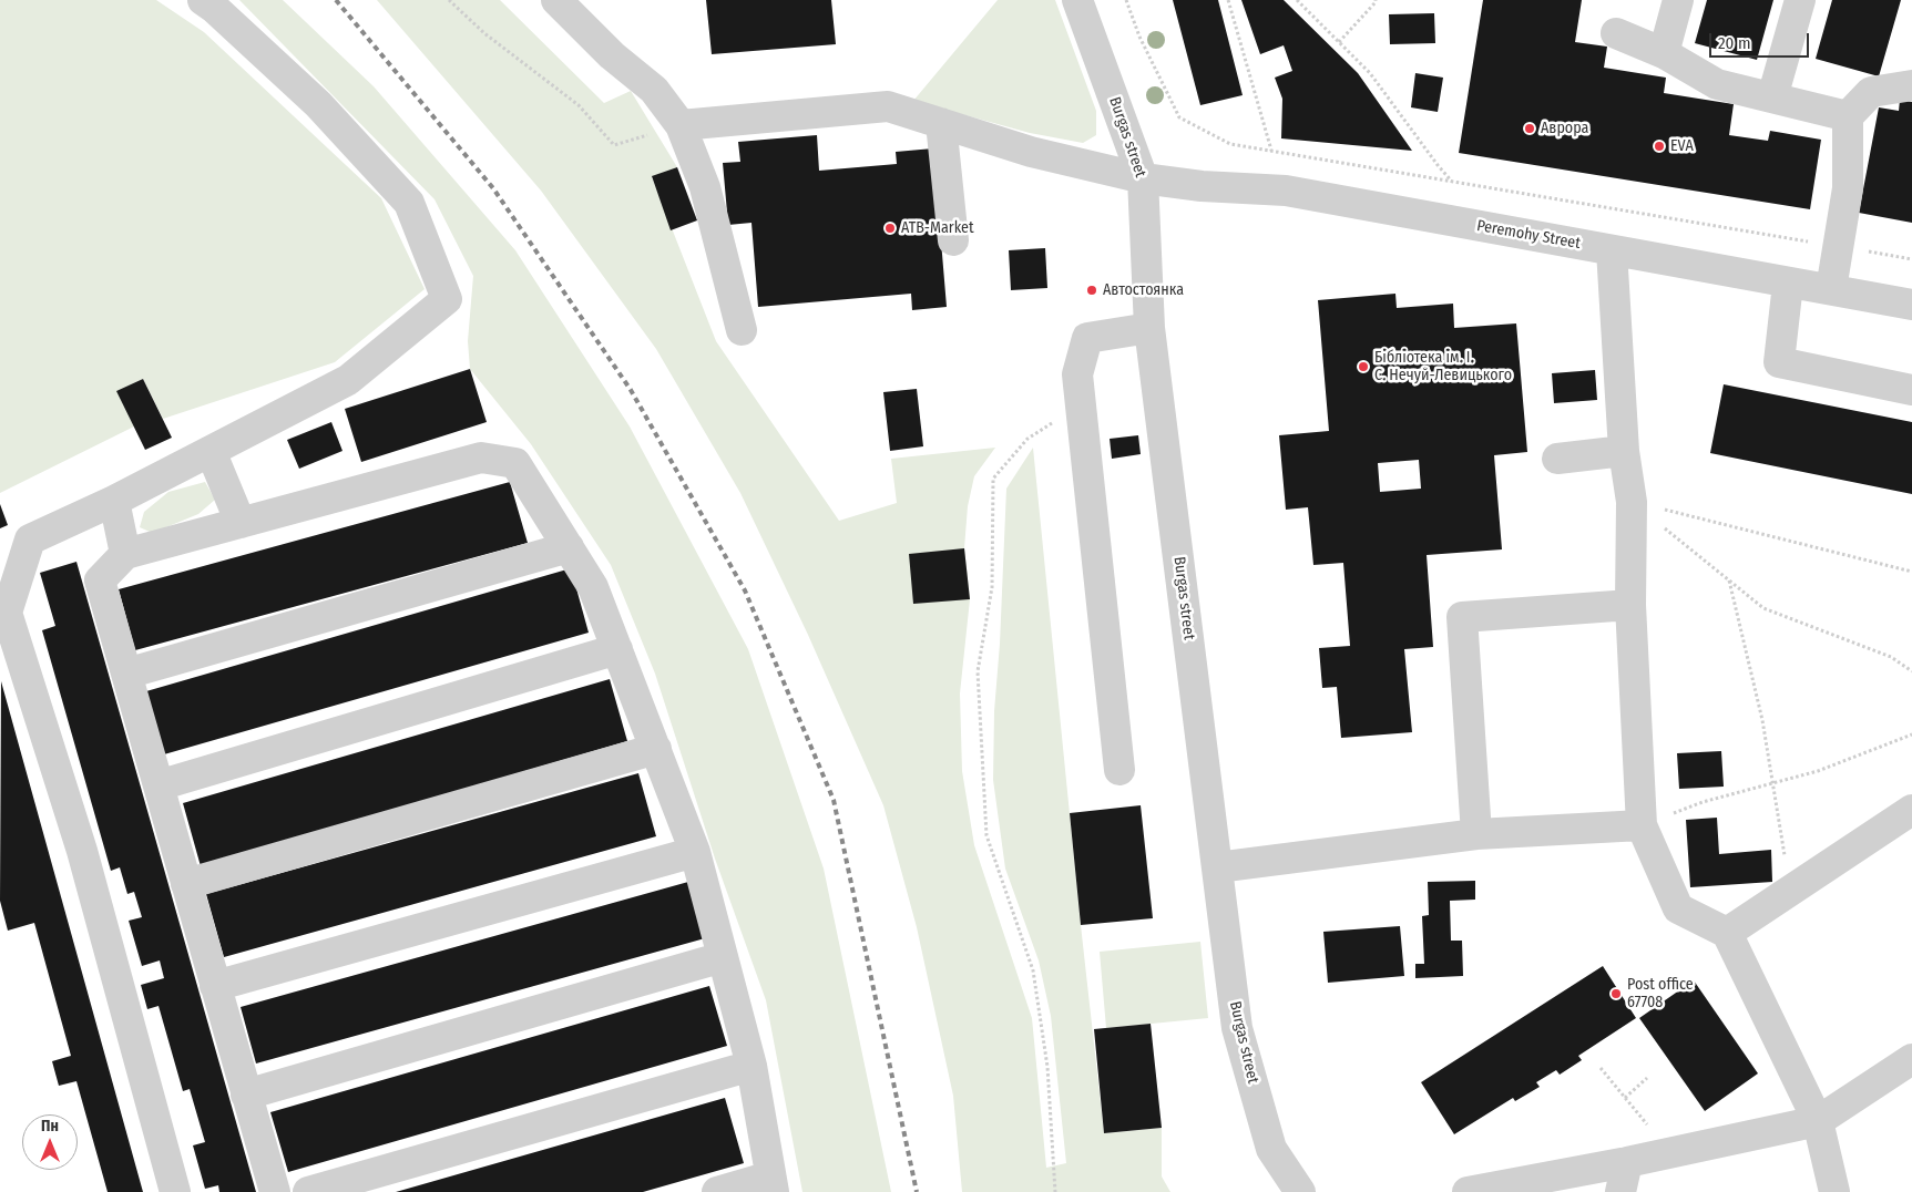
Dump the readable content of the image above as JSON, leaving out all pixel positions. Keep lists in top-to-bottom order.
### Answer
{
  "streets": {
    "street": ["Burgas street", "Peremohy Street"]
  },
  "crossings": [
    ["Burgas street", "Peremohy Street"]
  ],
  "places": [
    "Аврора",
    "EVA",
    "ATB-Market",
    "Автостоянка",
    "Бібліотека ім. І. С. Нечуй-Левицького",
    "Post office 67708"
  ],
  "scale_bar": "20 m",
  "north": "top"
}
